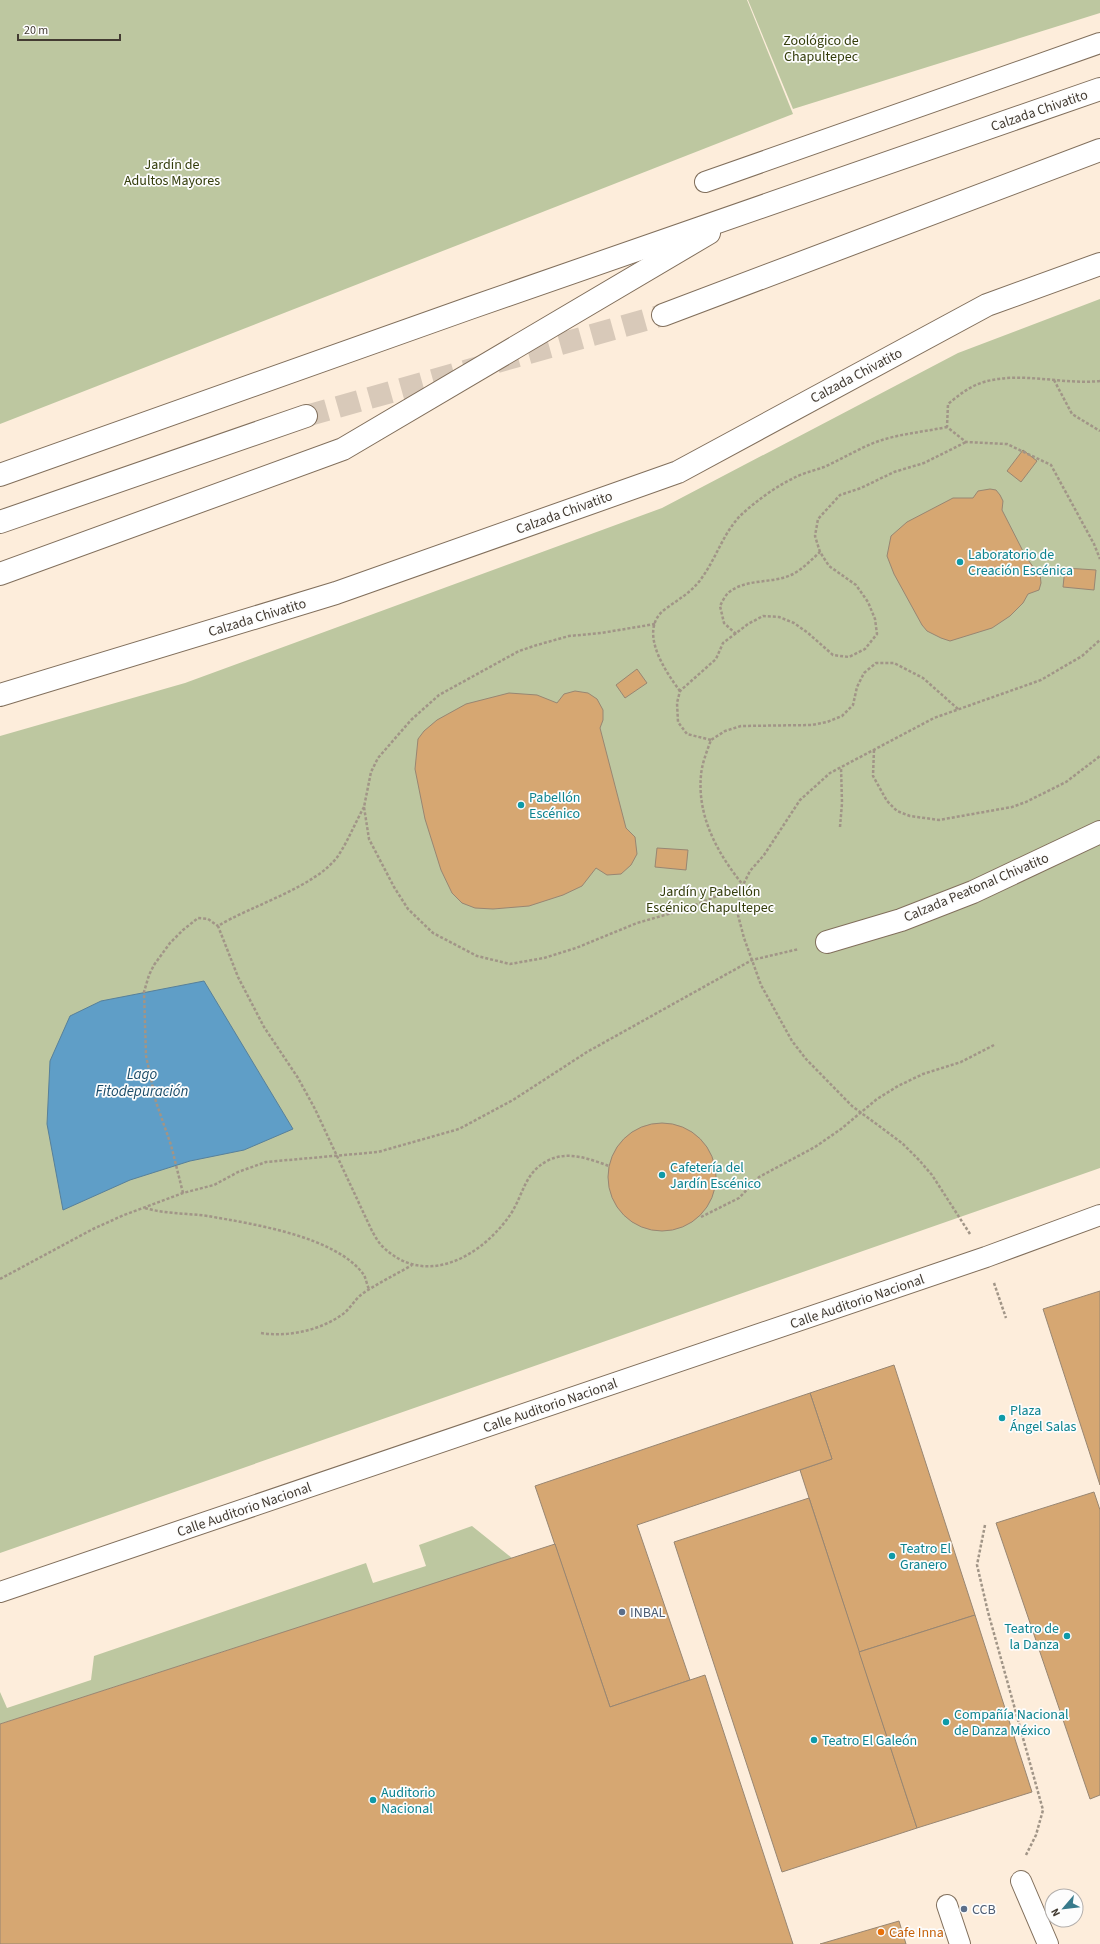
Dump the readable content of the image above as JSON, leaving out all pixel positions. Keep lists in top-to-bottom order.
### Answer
{
  "streets": {
    "main road": ["Calzada Chivatito", "Calzada Peatonal Chivatito"],
    "lane": ["Calle Auditorio Nacional"]
  },
  "water": ["Lago Fitodepuración"],
  "parks": ["Zoológico de Chapultepec", "Jardín de Adultos Mayores", "Jardín y Pabellón Escénico Chapultepec"],
  "places": [
    "Laboratorio de Creación Escénica",
    "Pabellón Escénico",
    "Cafetería del Jardín Escénico",
    "Plaza Ángel Salas",
    "Teatro El Granero",
    "INBAL",
    "Teatro de la Danza",
    "Compañía Nacional de Danza México",
    "Teatro El Galeón",
    "Auditorio Nacional",
    "CCB",
    "Cafe Inna"
  ],
  "scale_bar": "20 m",
  "north": "bottom left"
}
